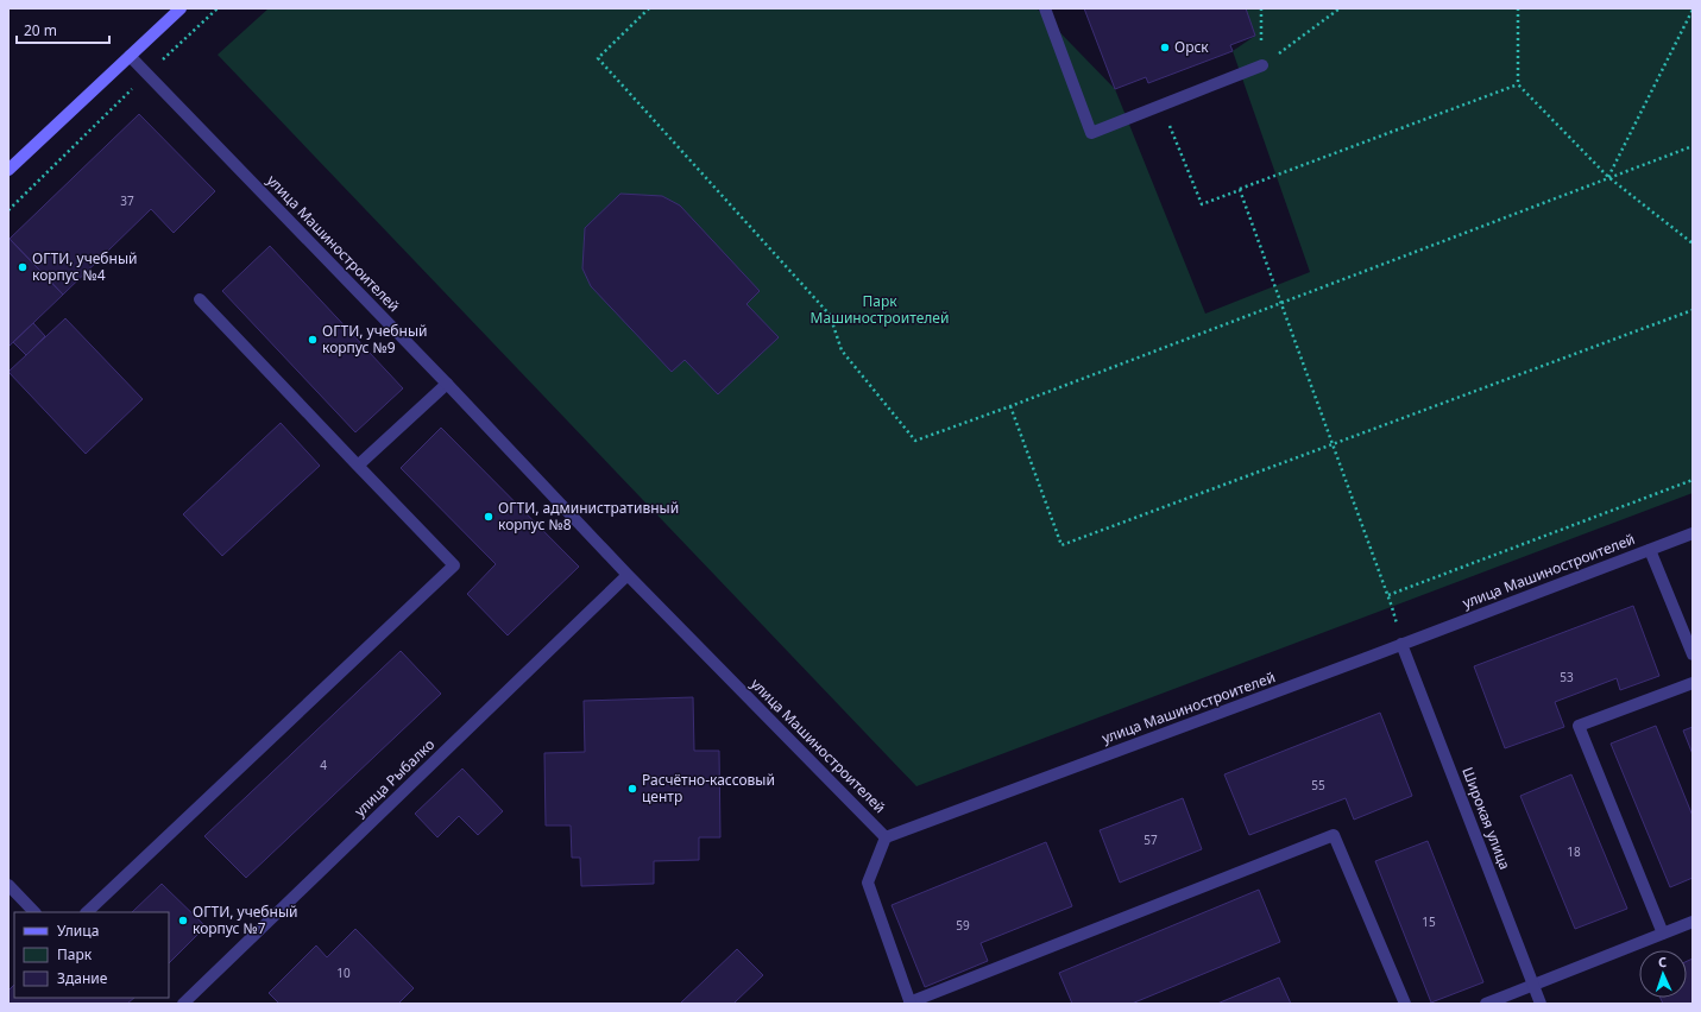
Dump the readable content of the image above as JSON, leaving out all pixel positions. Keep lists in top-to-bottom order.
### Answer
{
  "streets": {
    "street": ["улица Машиностроителей", "улица Рыбалко", "Широкая улица"]
  },
  "crossings": [
    ["улица Машиностроителей", "улица Рыбалко"],
    ["улица Машиностроителей", "Широкая улица"]
  ],
  "parks": ["Парк Машиностроителей"],
  "places": [
    "Орск",
    "ОГТИ, учебный корпус №4",
    "ОГТИ, учебный корпус №9",
    "ОГТИ, административный корпус №8",
    "Расчётно-кассовый центр",
    "ОГТИ, учебный корпус №7"
  ],
  "house_numbers": [
    "37",
    "53",
    "4",
    "55",
    "57",
    "18",
    "15",
    "59",
    "10"
  ],
  "legend": ["Улица", "Парк", "Здание"],
  "scale_bar": "20 m",
  "north": "top"
}
